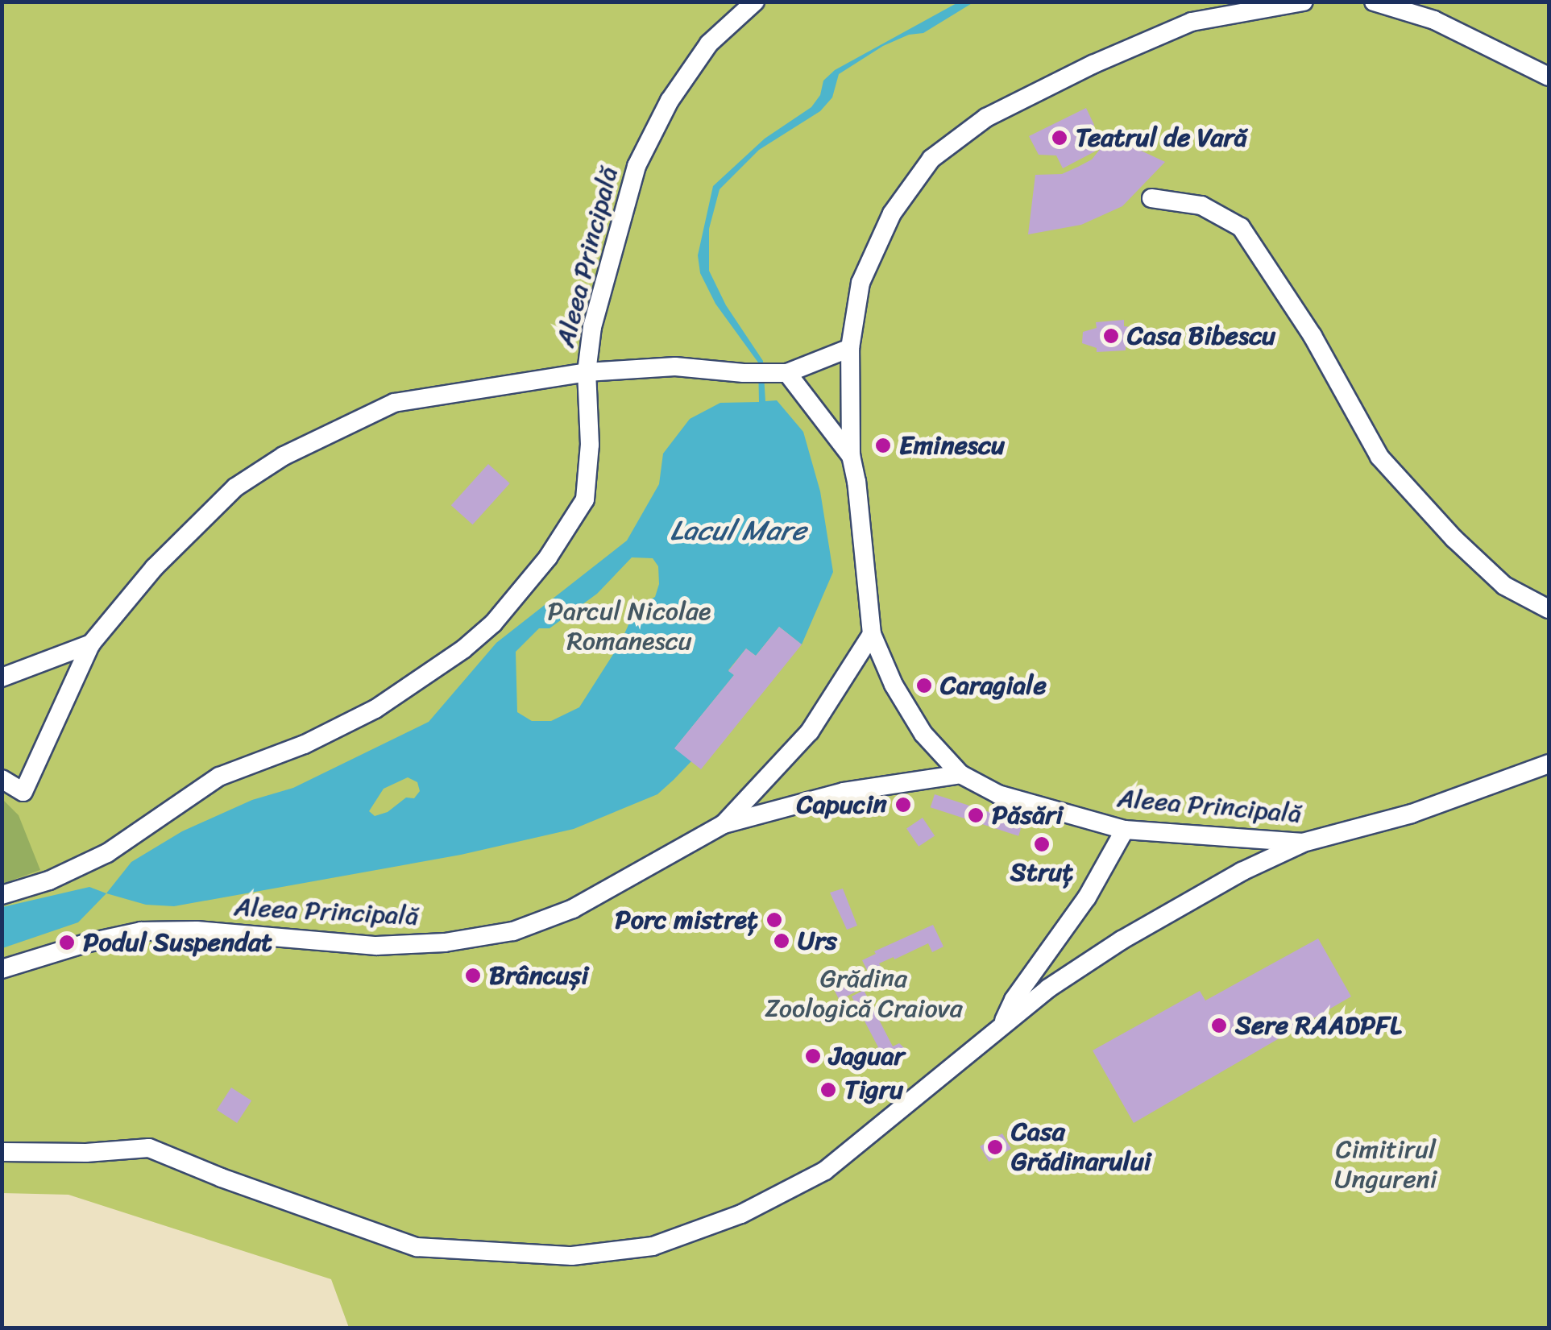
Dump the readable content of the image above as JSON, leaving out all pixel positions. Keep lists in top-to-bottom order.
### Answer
{
  "streets": {
    "street": ["Aleea Principală"]
  },
  "water": ["Lacul Mare"],
  "parks": ["Parcul Nicolae Romanescu", "Grădina Zoologică Craiova", "Cimitirul Ungureni"],
  "places": [
    "Teatrul de Vară",
    "Casa Bibescu",
    "Eminescu",
    "Caragiale",
    "Capucin",
    "Păsări",
    "Struț",
    "Porc mistreț",
    "Urs",
    "Podul Suspendat",
    "Brâncuși",
    "Sere RAADPFL",
    "Jaguar",
    "Tigru",
    "Casa Grădinarului"
  ]
}
